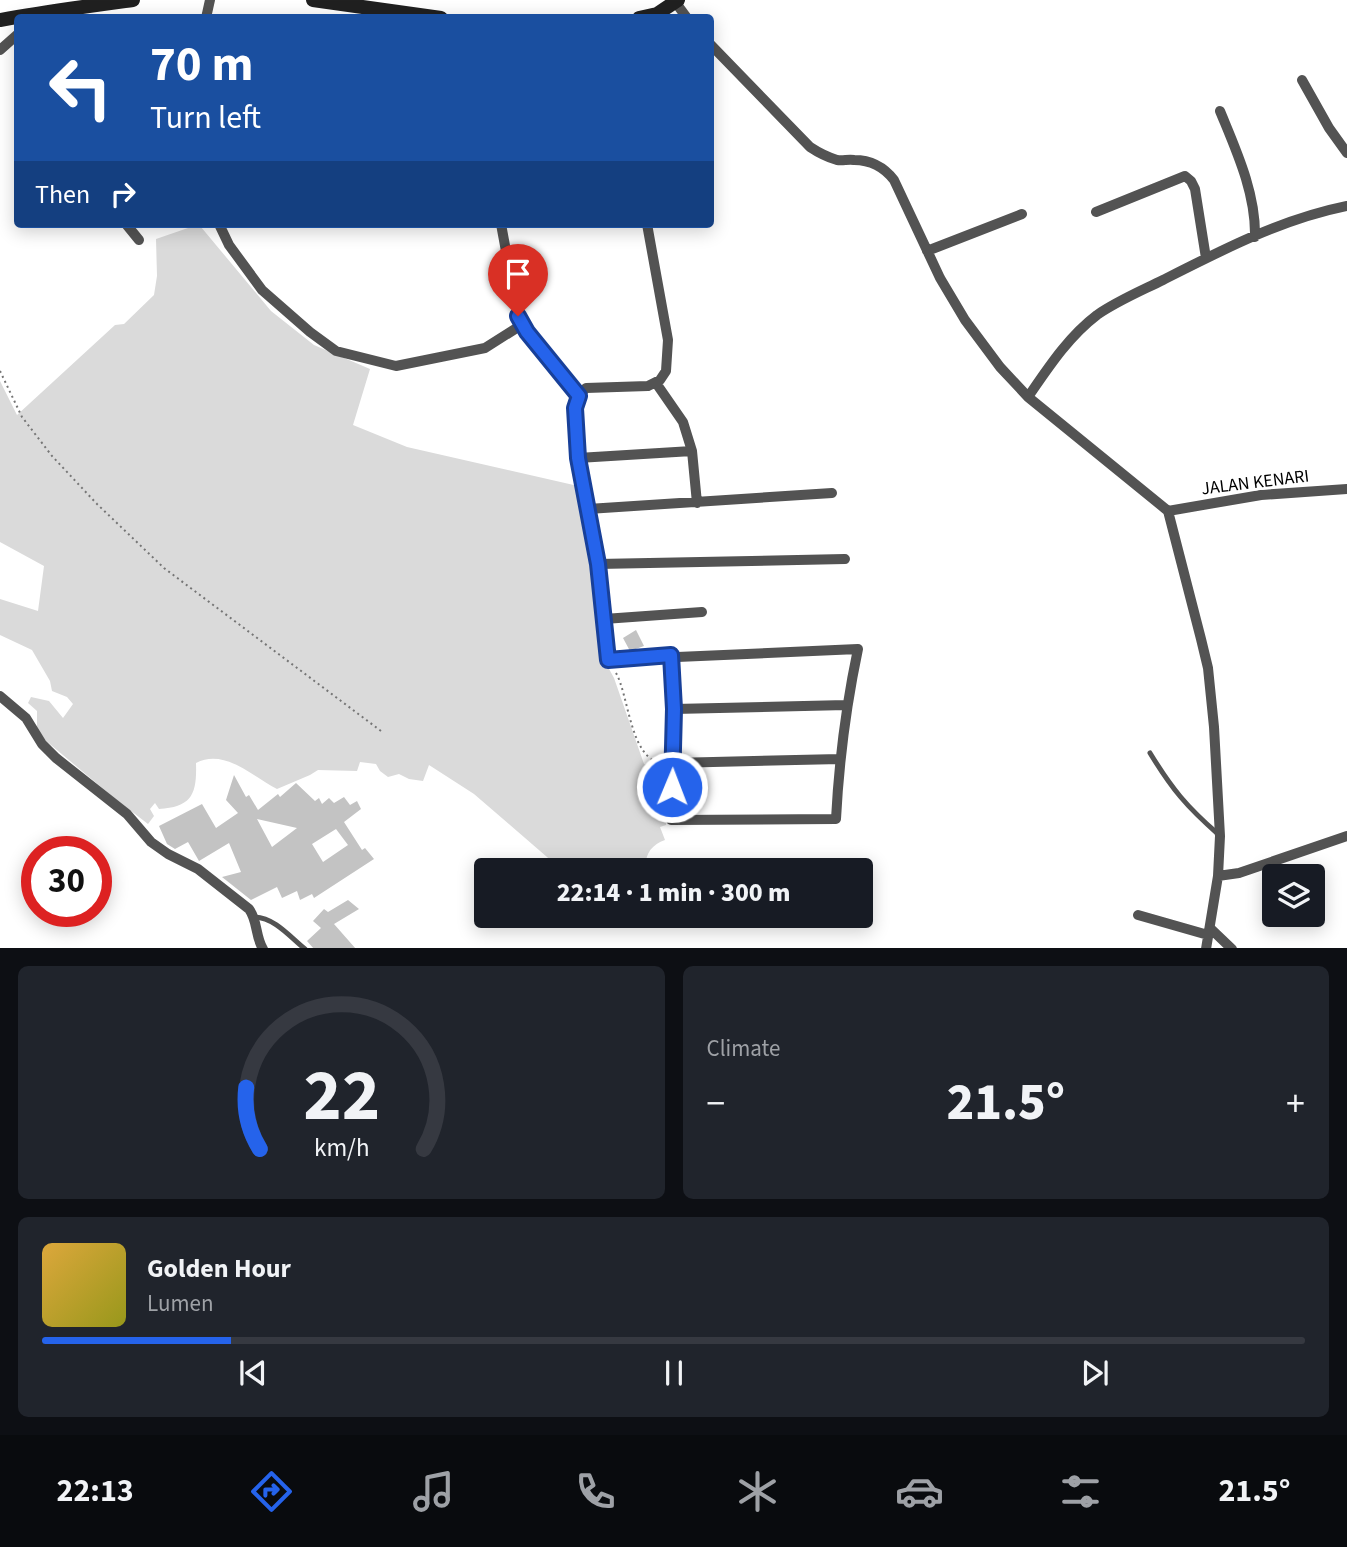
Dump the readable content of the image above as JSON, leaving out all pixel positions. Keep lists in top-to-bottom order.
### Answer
{
  "streets": {
    "street": ["JALAN KENARI"]
  },
  "page": {
    "turn": ["70 m", "Turn left"],
    "then": "Then",
    "limit": "30",
    "trip": "22:14 · 1 min · 300 m",
    "tile": "Climate",
    "heat": ["−", "21.5°", "+"],
    "song": ["Golden Hour", "Lumen"],
    "tabs": ["22:13", "21.5°"],
    "gauge": ["22", "km/h"]
  }
}
